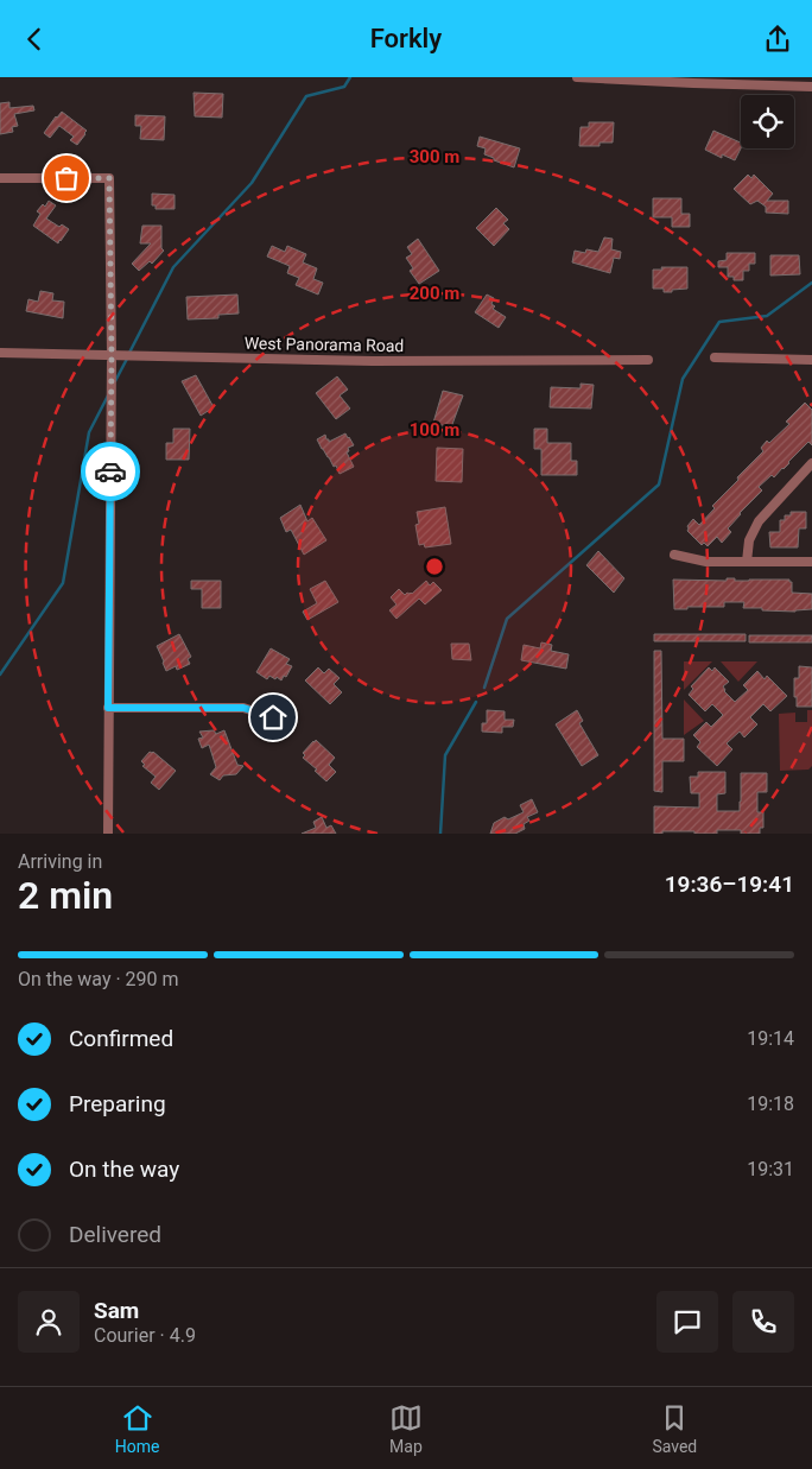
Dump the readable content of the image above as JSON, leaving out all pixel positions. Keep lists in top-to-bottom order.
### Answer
{
  "streets": {
    "street": ["West Panorama Road"]
  },
  "page": {
    "header": "Forkly",
    "heading": ["2 min", "Arriving in", "19:36–19:41"],
    "panel": ["Sam", "Courier · 4.9"],
    "bar": "On the way · 290 m",
    "list": [
      ["Confirmed", "19:14"],
      ["Preparing", "19:18"],
      ["On the way", "19:31"],
      "Delivered"
    ],
    "tabs": ["Home", "Map", "Saved"]
  },
  "rings": ["300 m", "200 m", "100 m"]
}
